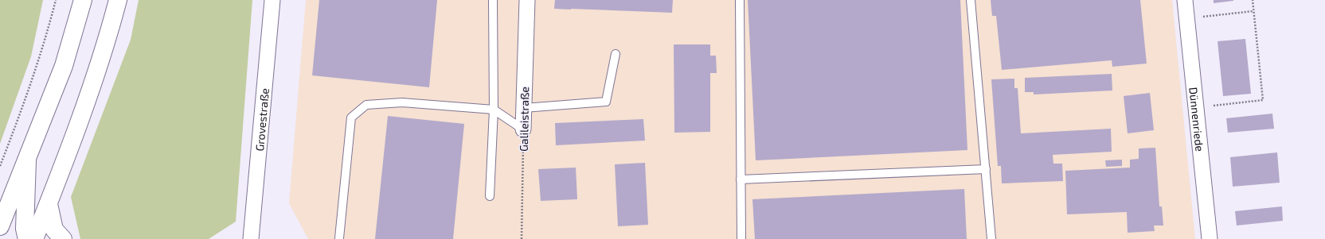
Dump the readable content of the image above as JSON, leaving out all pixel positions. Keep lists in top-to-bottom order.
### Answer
{
  "streets": {
    "street": ["Grovestraße", "Galileistraße", "Dünnenriede"]
  }
}
